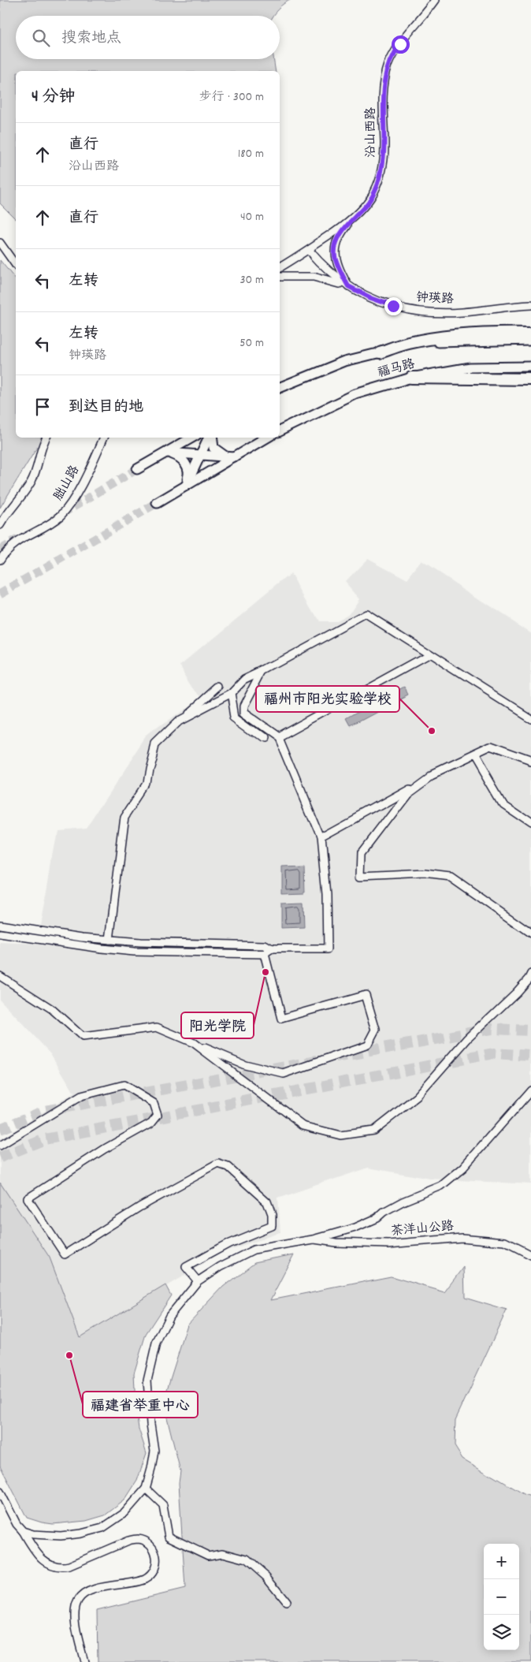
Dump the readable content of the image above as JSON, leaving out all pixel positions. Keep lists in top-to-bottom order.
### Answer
{
  "streets": {
    "main road": ["福马路"],
    "street": [
      "沿山西路",
      "钟瑛路",
      "胐山路",
      "茶洋山公路"
    ]
  },
  "crossings": [
    ["沿山西路", "钟瑛路"]
  ],
  "places": ["福州市阳光实验学校", "阳光学院", "福建省举重中心"],
  "page": {
    "search": "搜索地点",
    "heading": ["4 分钟", "步行 · 300 m"],
    "list": [
      ["直行", "沿山西路", "180 m"],
      ["直行", "40 m"],
      ["左转", "30 m"],
      ["左转", "钟瑛路", "50 m"],
      "到达目的地"
    ],
    "map_buttons": ["+", "−"]
  }
}
